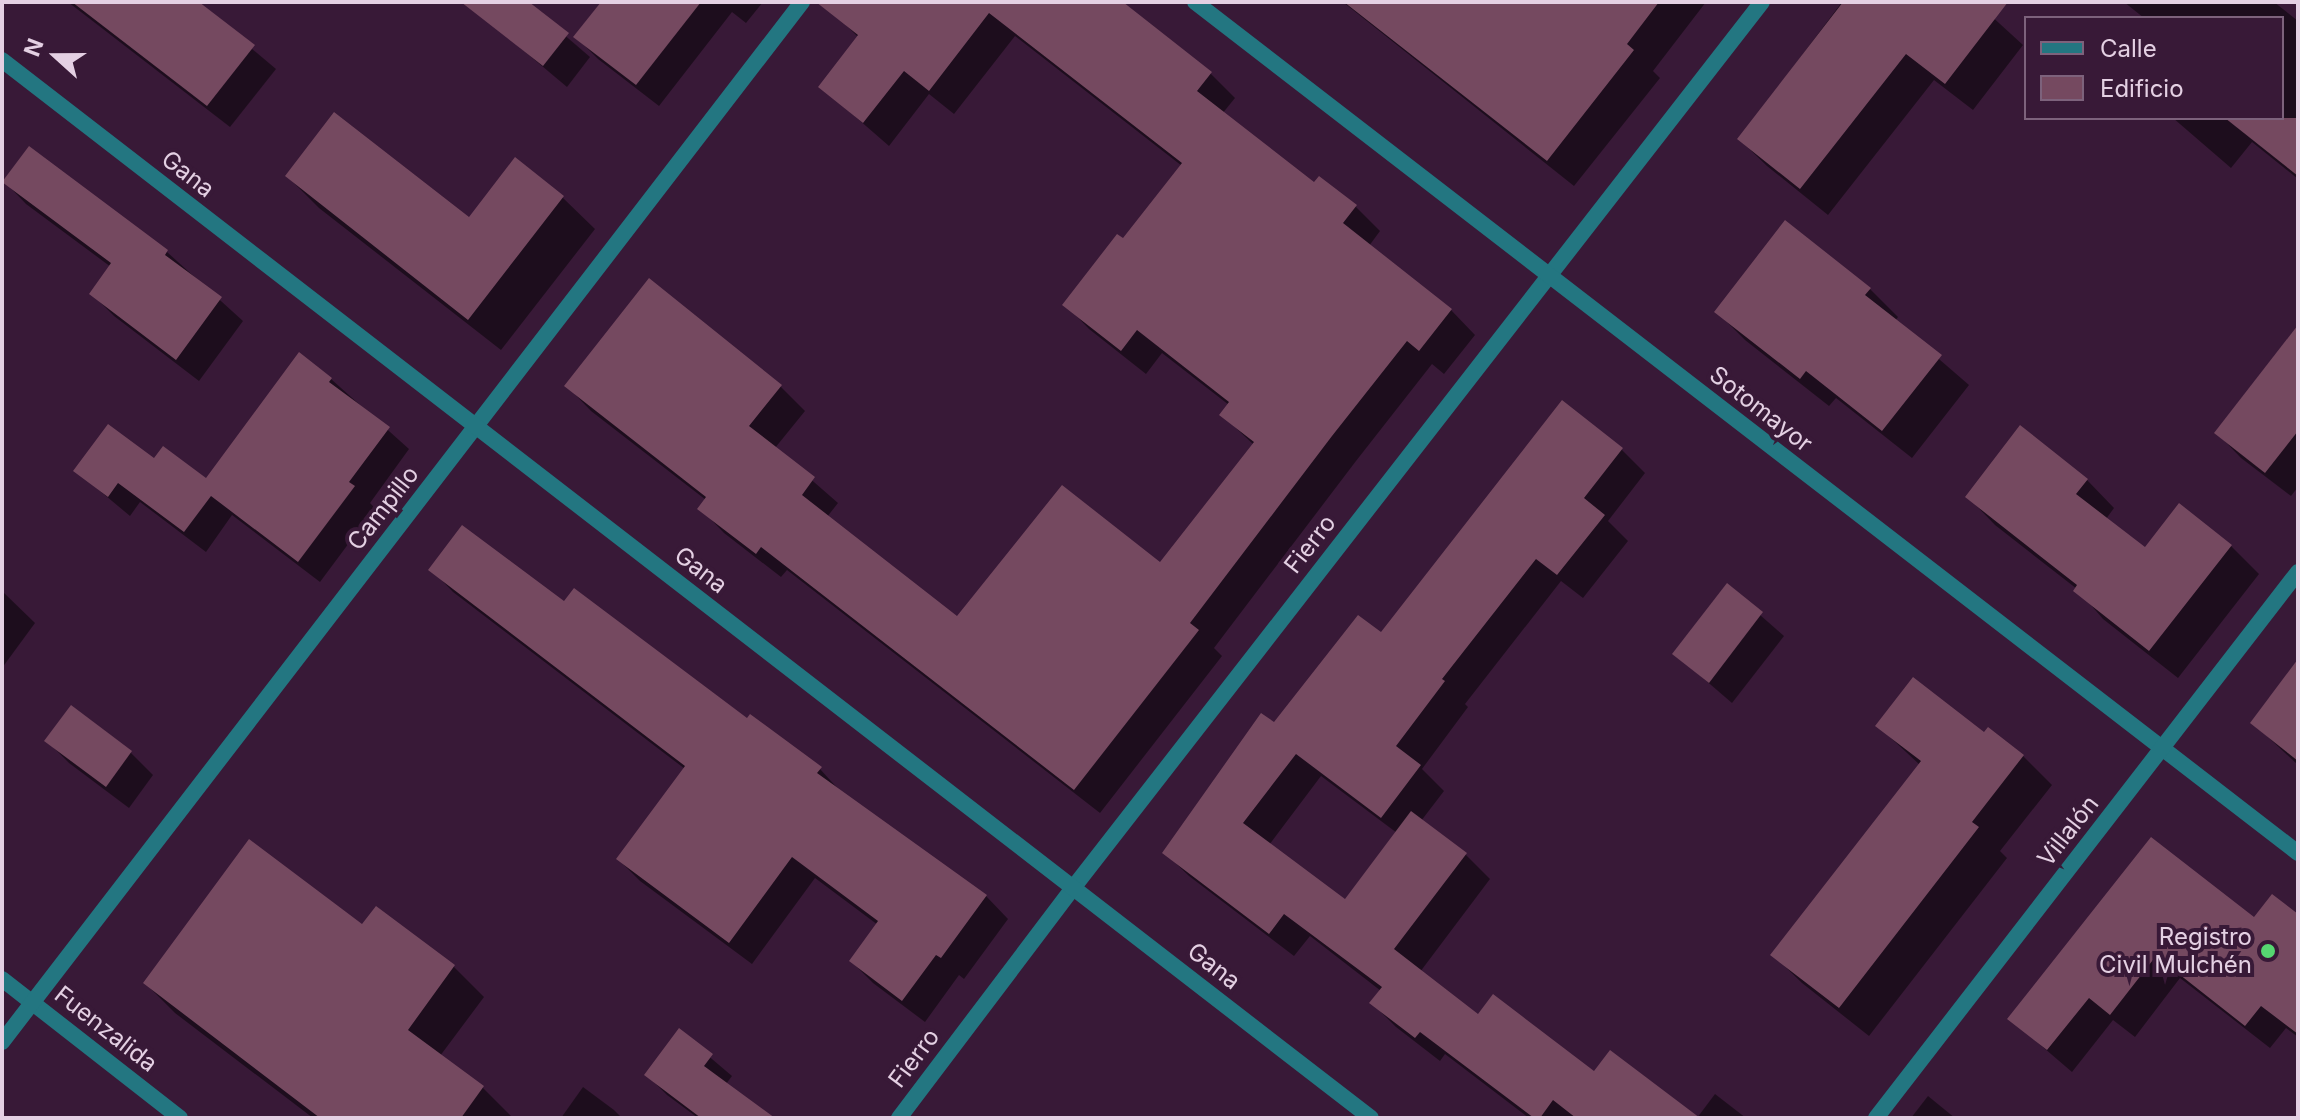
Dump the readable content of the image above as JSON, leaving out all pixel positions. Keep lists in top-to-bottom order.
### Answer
{
  "streets": {
    "street": [
      "Gana",
      "Sotomayor",
      "Campillo",
      "Fierro",
      "Villalón",
      "Fuenzalida"
    ]
  },
  "crossings": [
    ["Gana", "Campillo"],
    ["Gana", "Fierro"],
    ["Sotomayor", "Fierro"],
    ["Sotomayor", "Villalón"],
    ["Campillo", "Fuenzalida"]
  ],
  "places": ["Registro Civil Mulchén"],
  "legend": ["Calle", "Edificio"],
  "north": "left"
}
